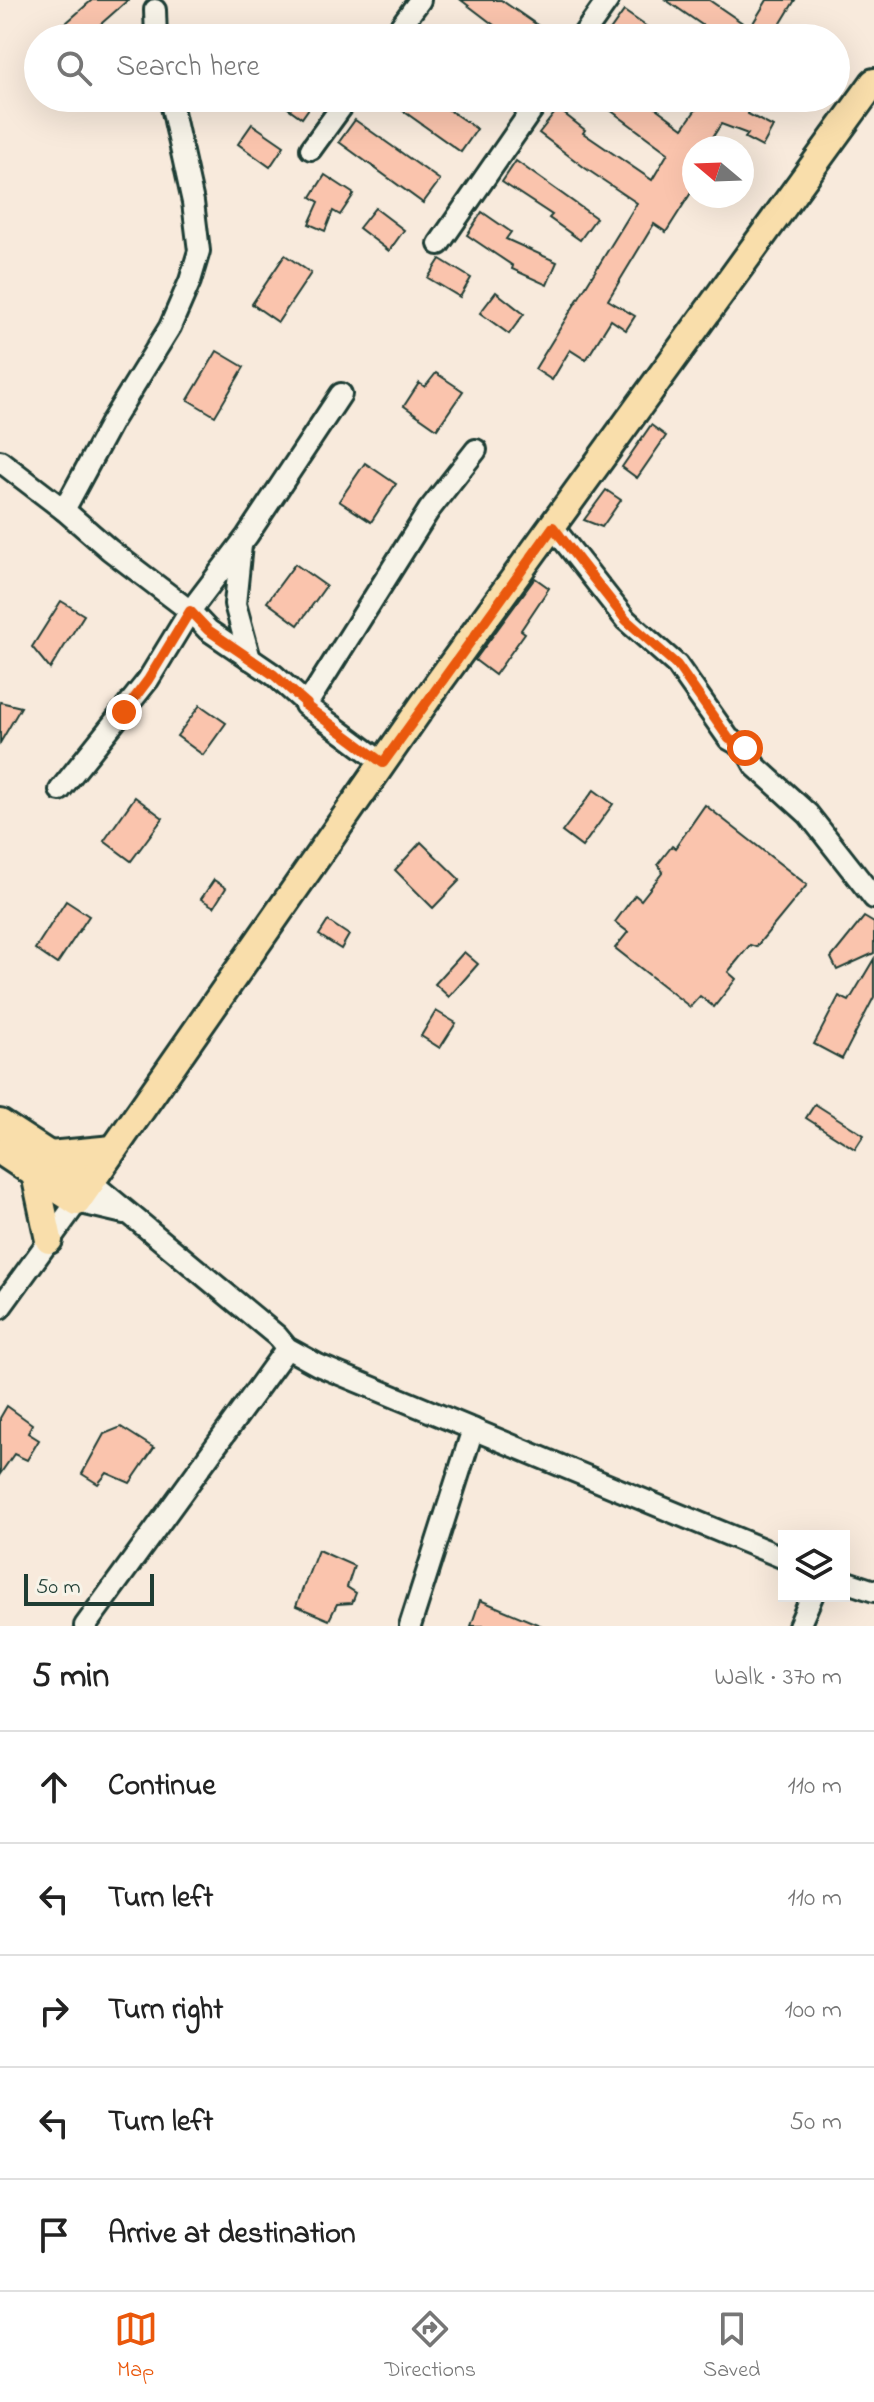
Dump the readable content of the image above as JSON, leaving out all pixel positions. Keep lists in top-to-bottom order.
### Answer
{
  "scale_bar": "50 m",
  "north": "left",
  "page": {
    "search": "Search here",
    "scale": "50 m",
    "heading": ["5 min", "Walk · 370 m"],
    "list": [
      ["Continue", "110 m"],
      ["Turn left", "110 m"],
      ["Turn right", "100 m"],
      ["Turn left", "50 m"],
      "Arrive at destination"
    ],
    "nav": ["Map", "Directions", "Saved"]
  }
}
